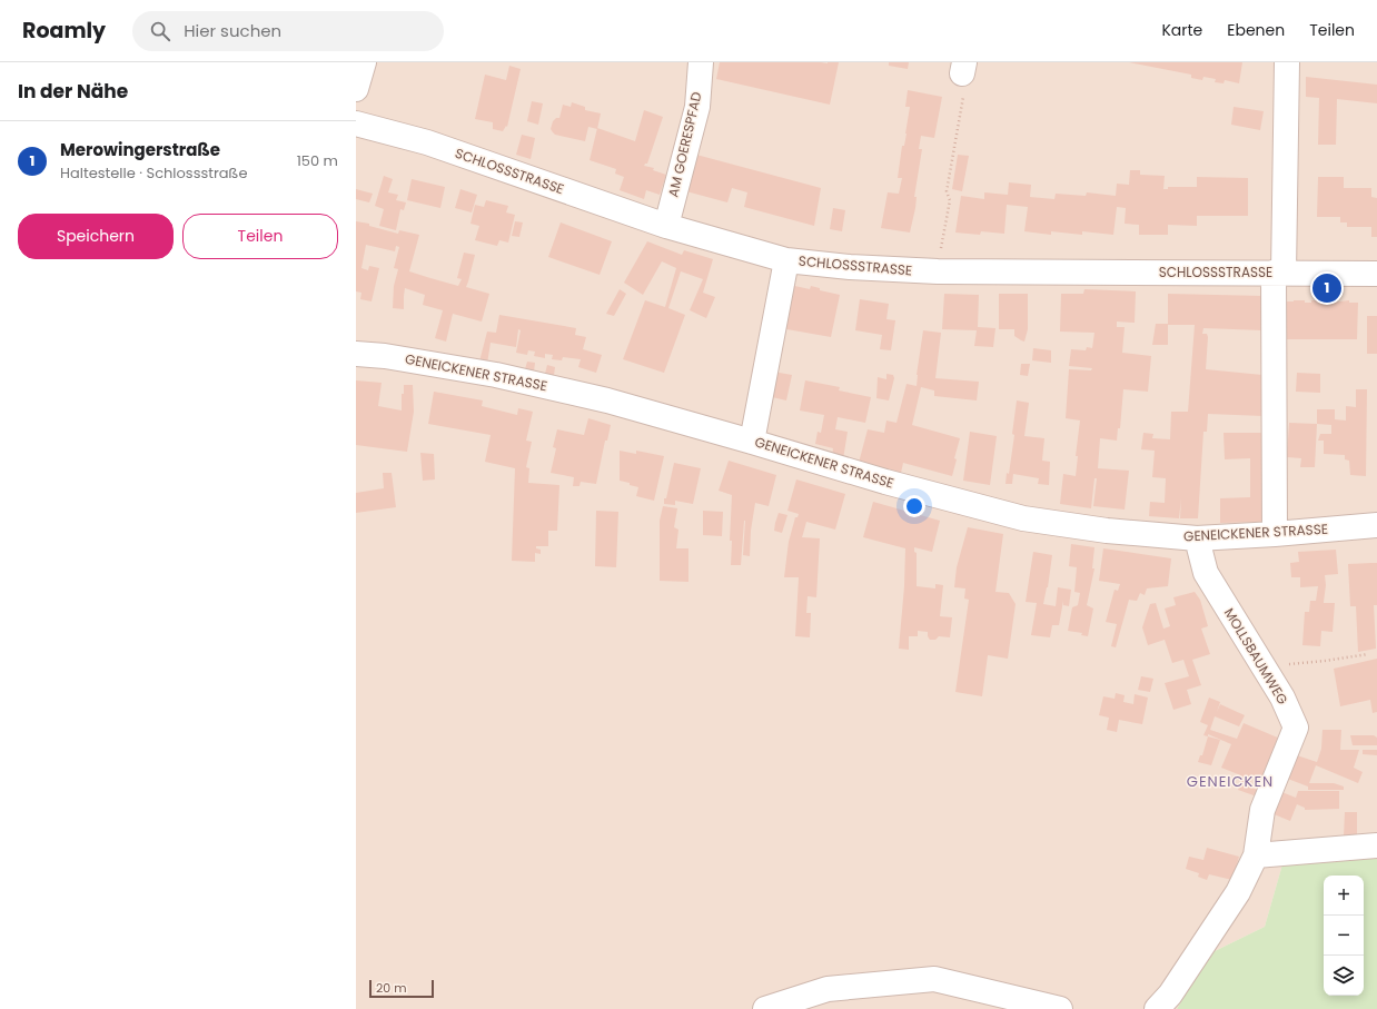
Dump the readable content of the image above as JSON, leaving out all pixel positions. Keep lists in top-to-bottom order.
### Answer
{
  "streets": {
    "street": [
      "AM GOERESPFAD",
      "SCHLOSSSTRASSE",
      "GENEICKENER STRASSE",
      "MOLLSBAUMWEG"
    ]
  },
  "crossings": [
    ["AM GOERESPFAD", "SCHLOSSSTRASSE"],
    ["GENEICKENER STRASSE", "MOLLSBAUMWEG"]
  ],
  "districts": ["GENEICKEN"],
  "scale_bar": "20 m",
  "page": {
    "header": "Roamly",
    "search": "Hier suchen",
    "nav": ["Karte", "Ebenen", "Teilen"],
    "heading": "In der Nähe",
    "list": [
      {
        "mark": "1",
        "name": "Merowingerstraße",
        "note": "Haltestelle · Schlossstraße",
        "value": "150 m"
      }
    ],
    "buttons": ["Speichern", "Teilen"],
    "pins": "1",
    "map_buttons": ["+", "−"],
    "scale": "20 m"
  }
}
